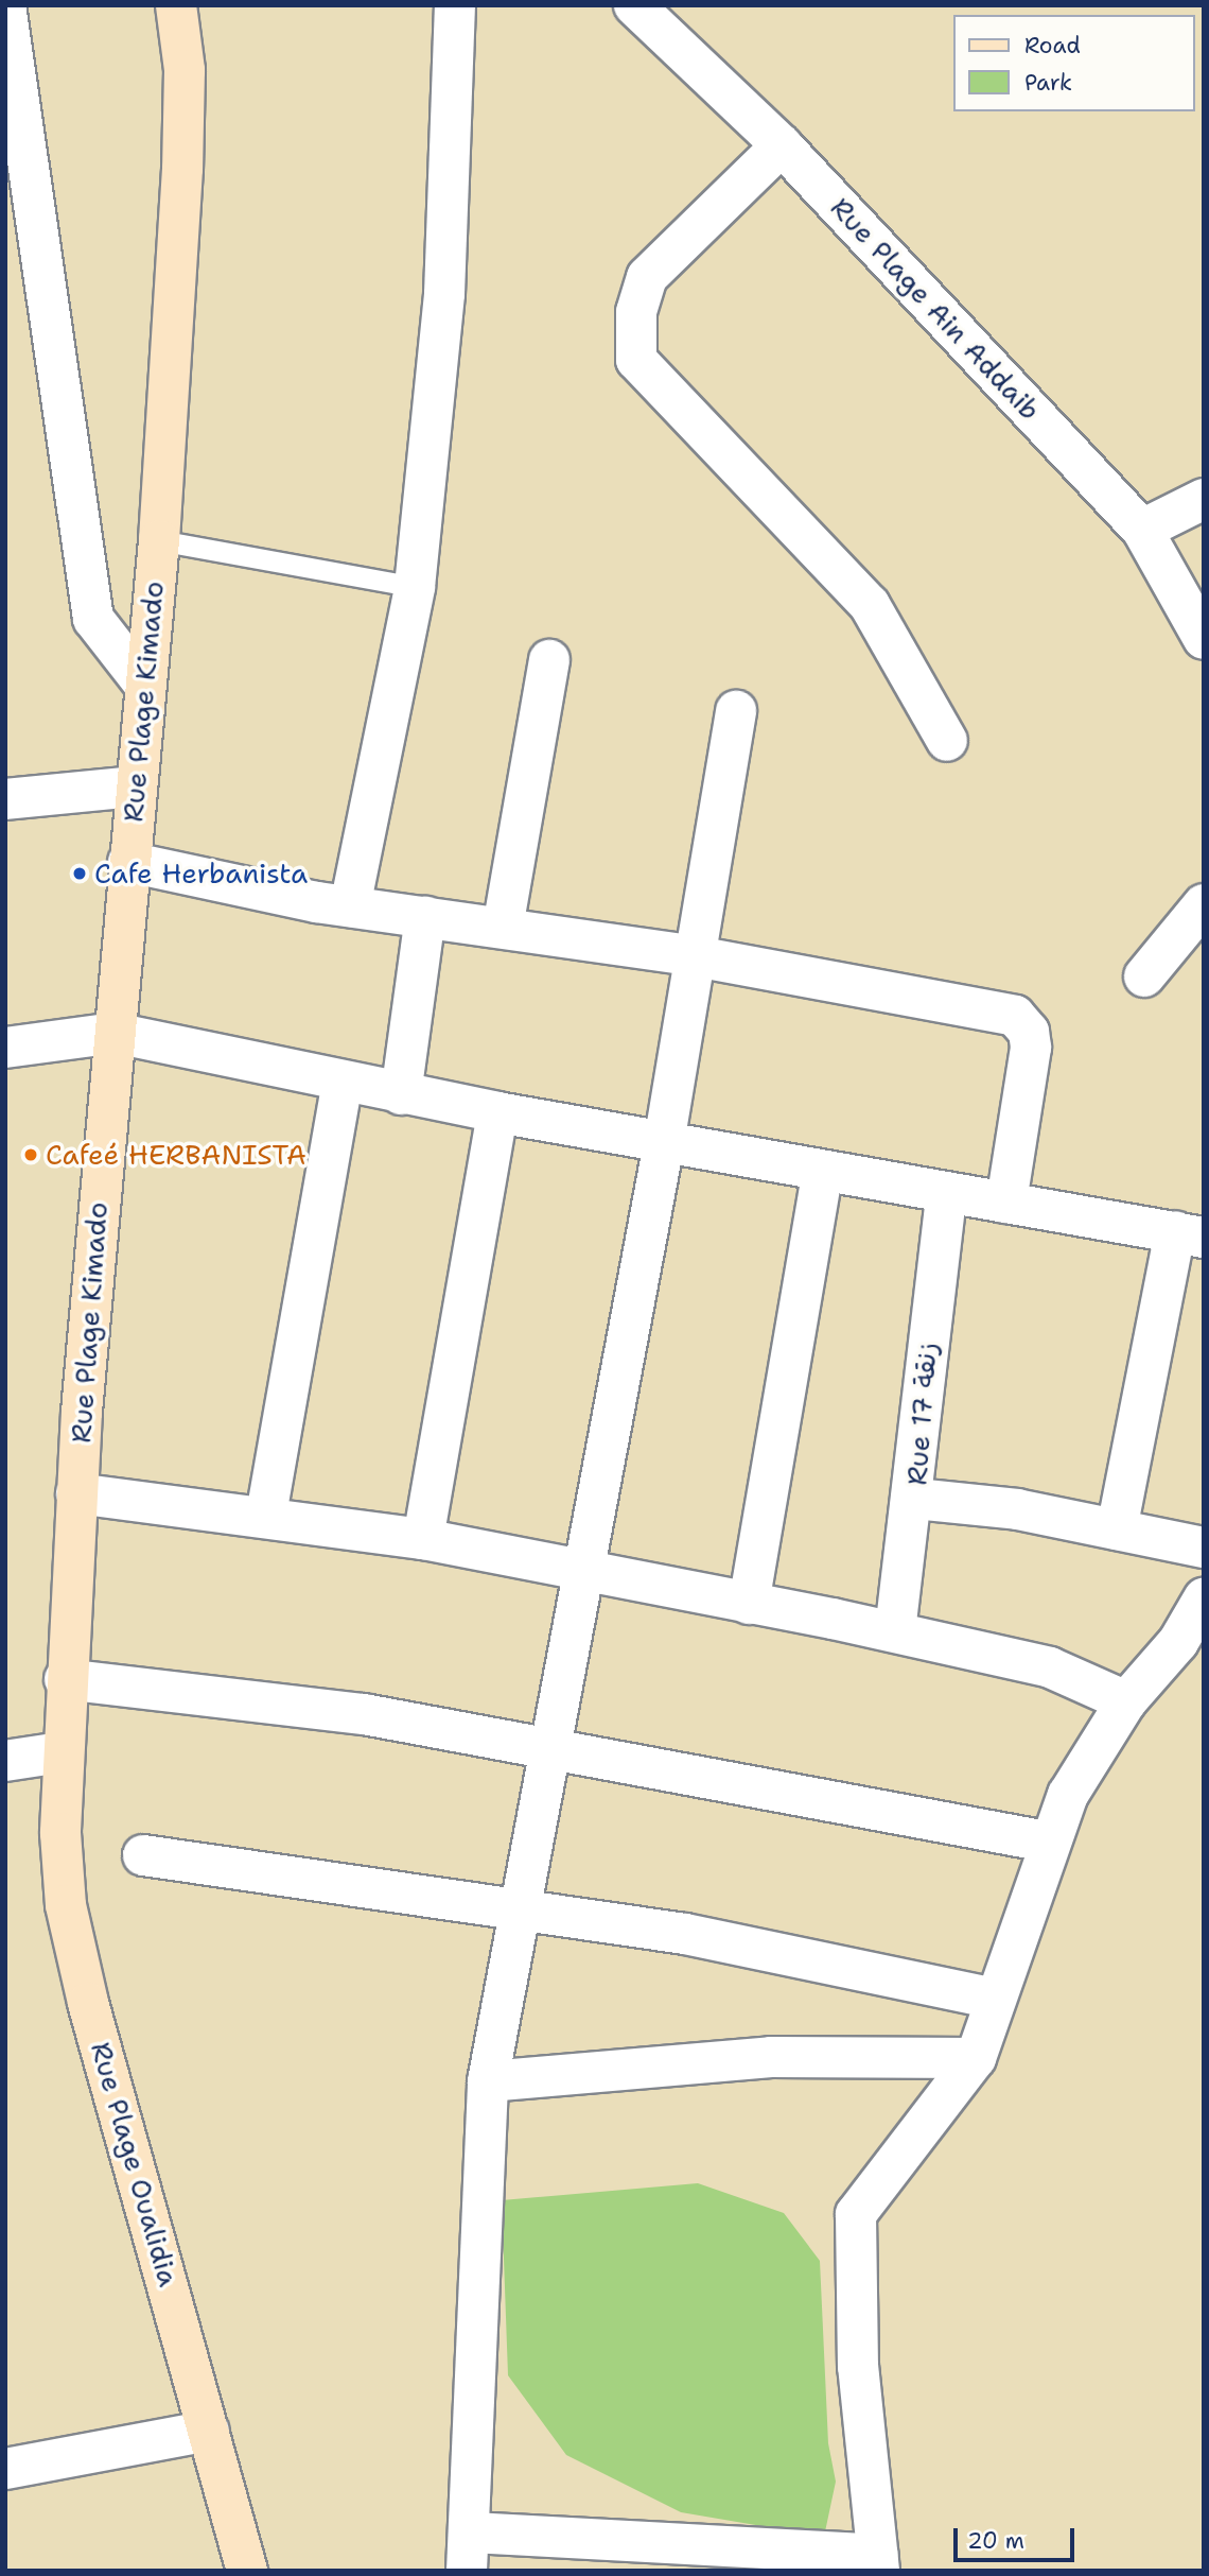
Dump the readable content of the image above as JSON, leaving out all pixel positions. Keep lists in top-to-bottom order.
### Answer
{
  "streets": {
    "street": [
      "Rue Plage Ain Addaib",
      "Rue Plage Kimado",
      "Rue 17 زنقة",
      "Rue Plage Oualidia"
    ]
  },
  "crossings": [
    ["Rue Plage Kimado", "Rue Plage Oualidia"]
  ],
  "places": ["Cafe Herbanista", "Cafeé HERBANISTA"],
  "legend": ["Road", "Park"],
  "scale_bar": "20 m"
}
